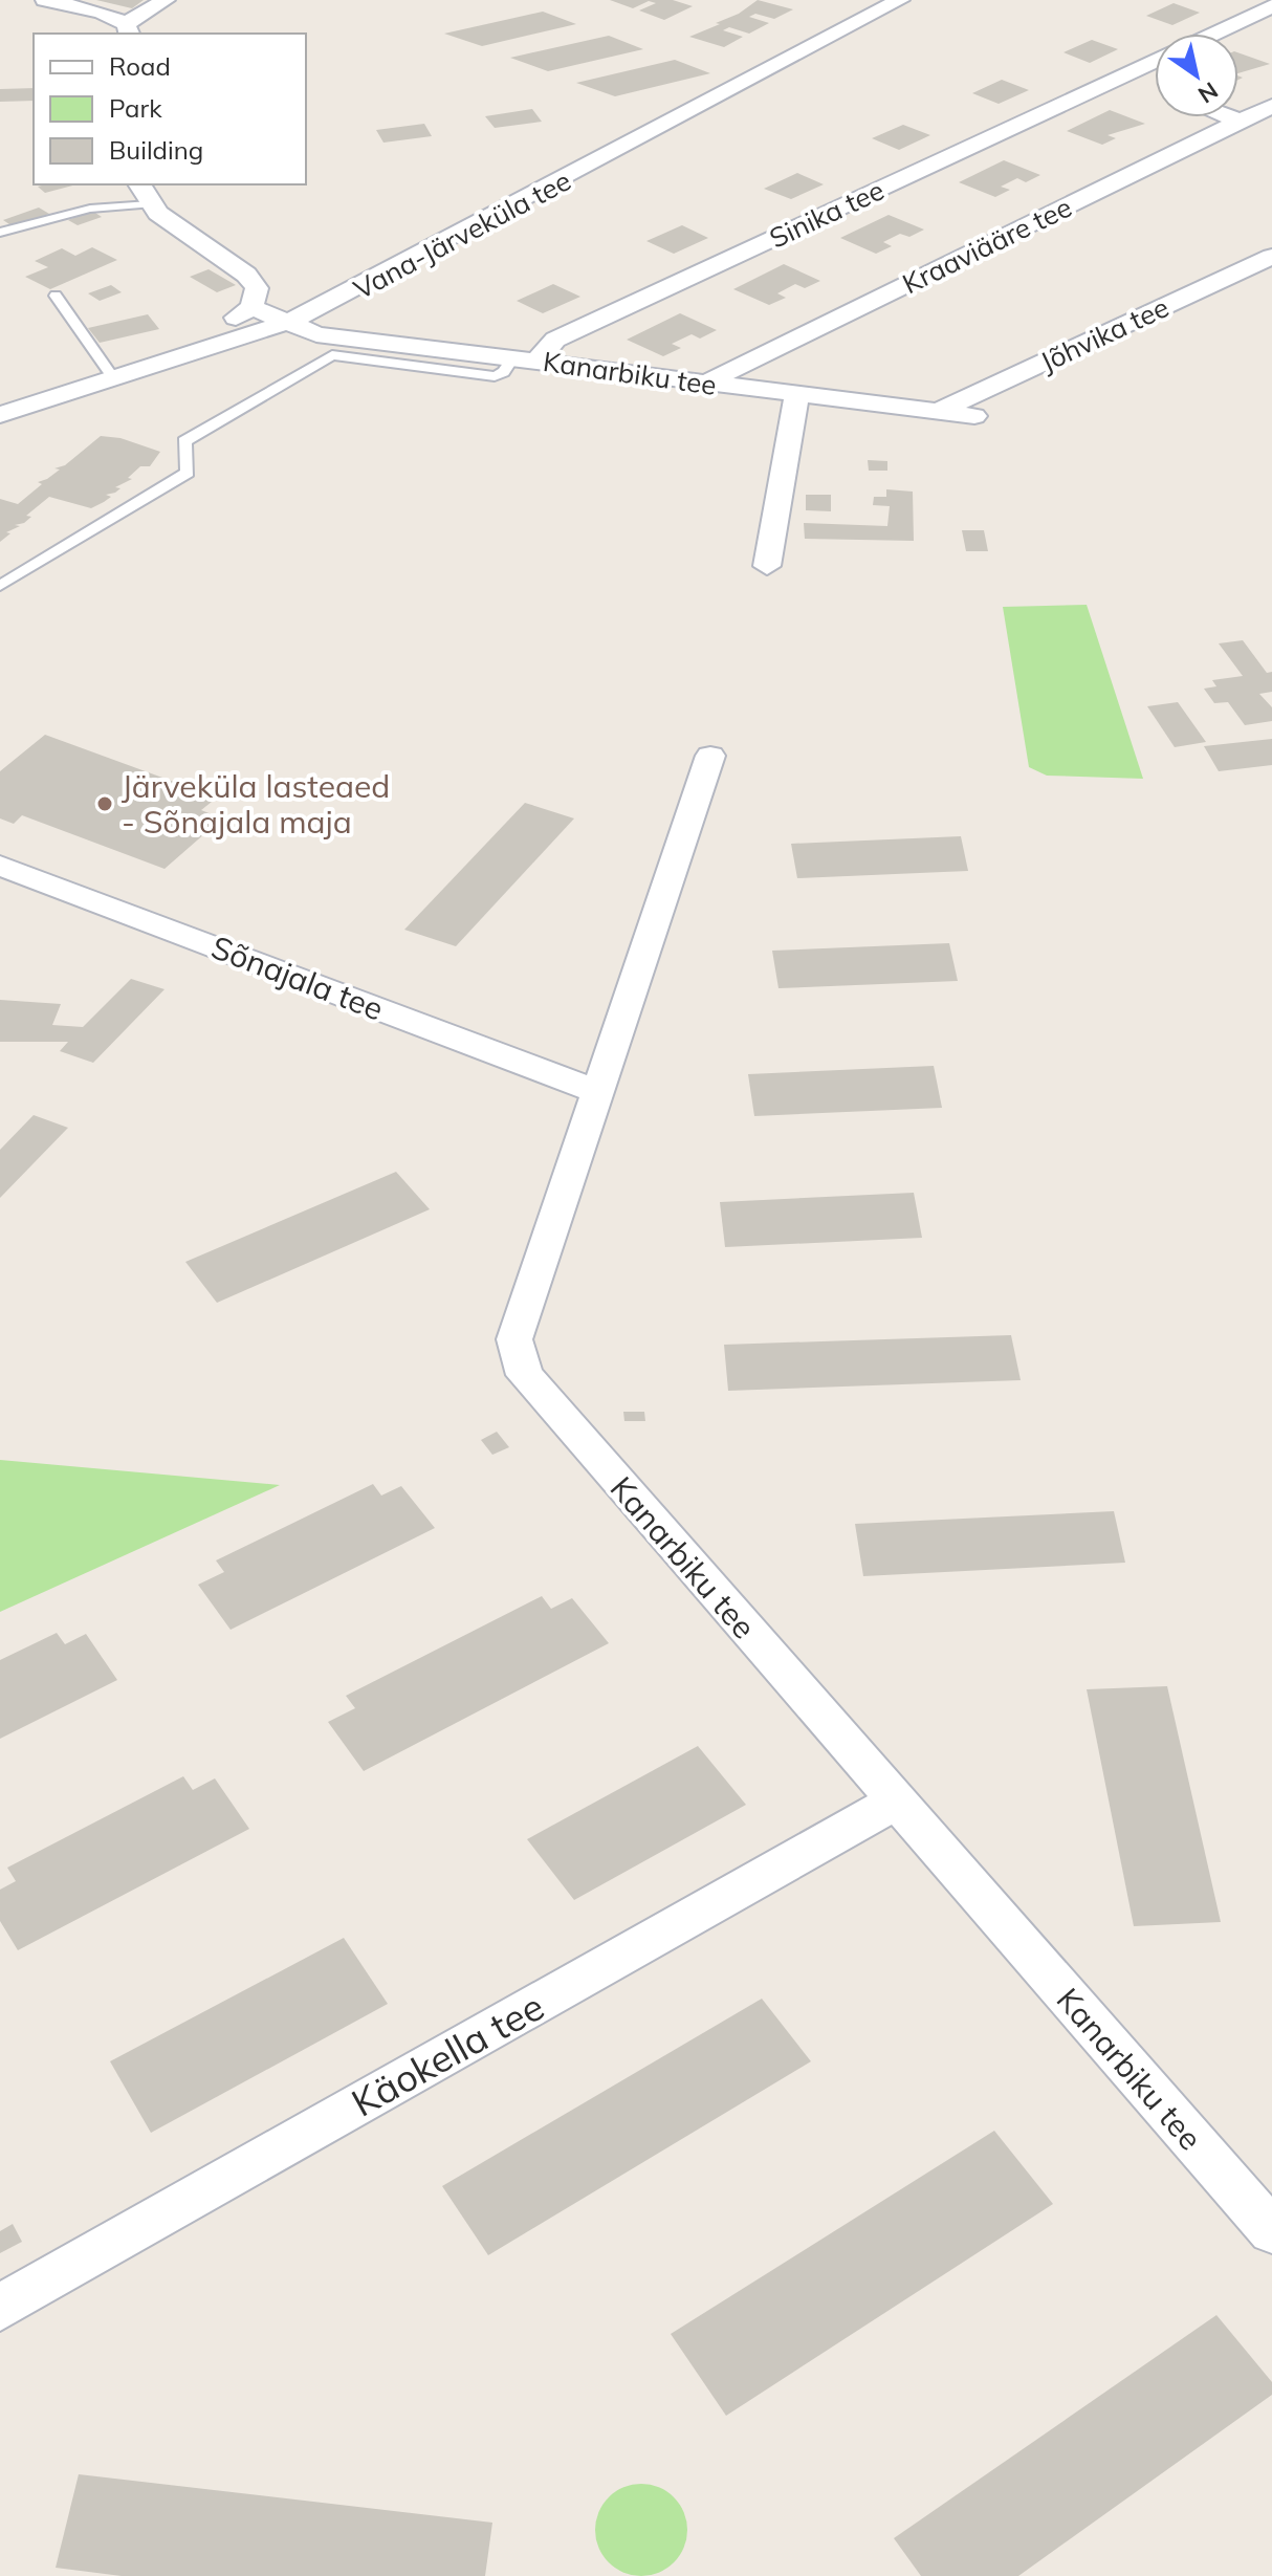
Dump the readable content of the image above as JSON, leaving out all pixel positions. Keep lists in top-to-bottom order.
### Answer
{
  "streets": {
    "street": [
      "Sinika tee",
      "Vana-Järveküla tee",
      "Kraaviääre tee",
      "Jõhvika tee",
      "Kanarbiku tee",
      "Sõnajala tee",
      "Käokella tee"
    ]
  },
  "crossings": [
    ["Sinika tee", "Kanarbiku tee"],
    ["Vana-Järveküla tee", "Kanarbiku tee"],
    ["Kraaviääre tee", "Kanarbiku tee"],
    ["Jõhvika tee", "Kanarbiku tee"],
    ["Kanarbiku tee", "Sõnajala tee"],
    ["Kanarbiku tee", "Käokella tee"]
  ],
  "places": ["Järveküla lasteaed - Sõnajala maja"],
  "legend": ["Road", "Park", "Building"],
  "north": "bottom right"
}
